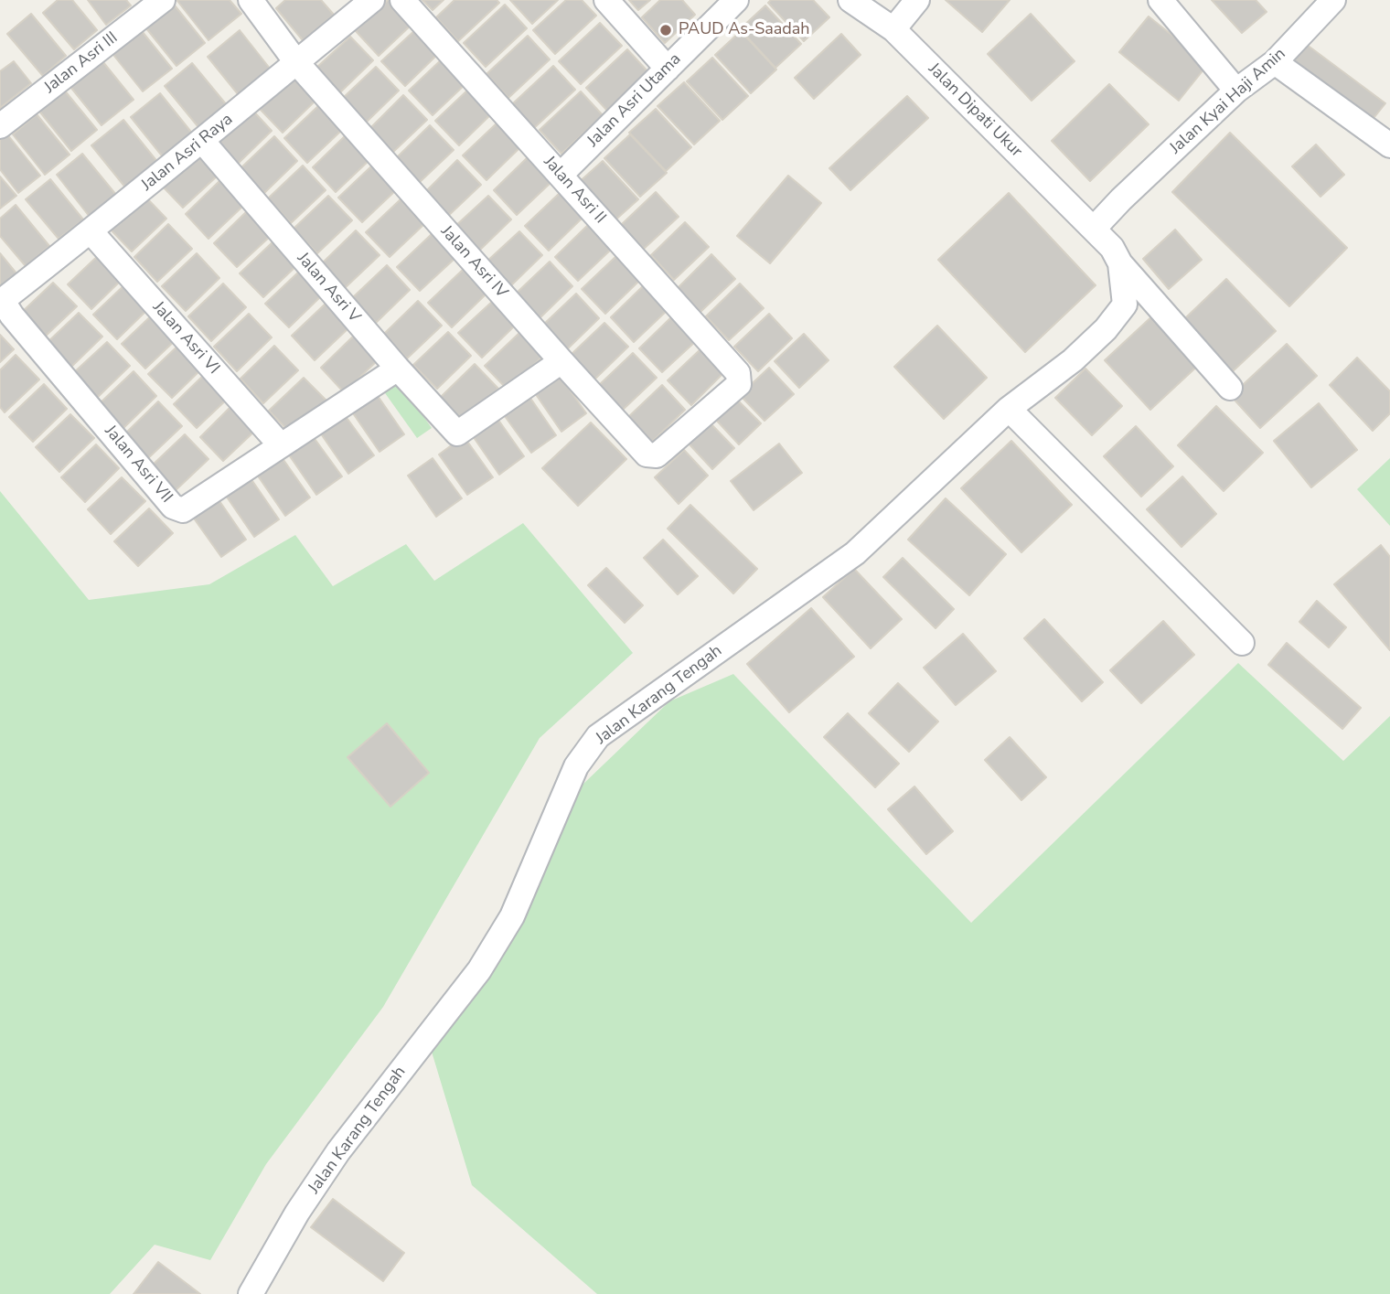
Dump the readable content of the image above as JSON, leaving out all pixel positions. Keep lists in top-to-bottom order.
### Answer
{
  "streets": {
    "street": [
      "Jalan Asri III",
      "Jalan Asri Utama",
      "Jalan Kyai Haji Amin",
      "Jalan Dipati Ukur",
      "Jalan Asri Raya",
      "Jalan Asri II",
      "Jalan Asri IV",
      "Jalan Asri V",
      "Jalan Asri VI",
      "Jalan Asri VII",
      "Jalan Karang Tengah"
    ]
  },
  "crossings": [
    ["Jalan Asri Utama", "Jalan Asri II"],
    ["Jalan Kyai Haji Amin", "Jalan Dipati Ukur"],
    ["Jalan Kyai Haji Amin", "Jalan Karang Tengah"],
    ["Jalan Dipati Ukur", "Jalan Karang Tengah"],
    ["Jalan Asri Raya", "Jalan Asri IV"],
    ["Jalan Asri Raya", "Jalan Asri V"],
    ["Jalan Asri Raya", "Jalan Asri VI"],
    ["Jalan Asri Raya", "Jalan Asri VII"],
    ["Jalan Asri II", "Jalan Asri IV"],
    ["Jalan Asri IV", "Jalan Asri V"],
    ["Jalan Asri V", "Jalan Asri VII"],
    ["Jalan Asri VI", "Jalan Asri VII"]
  ],
  "places": ["PAUD As-Saadah"]
}
